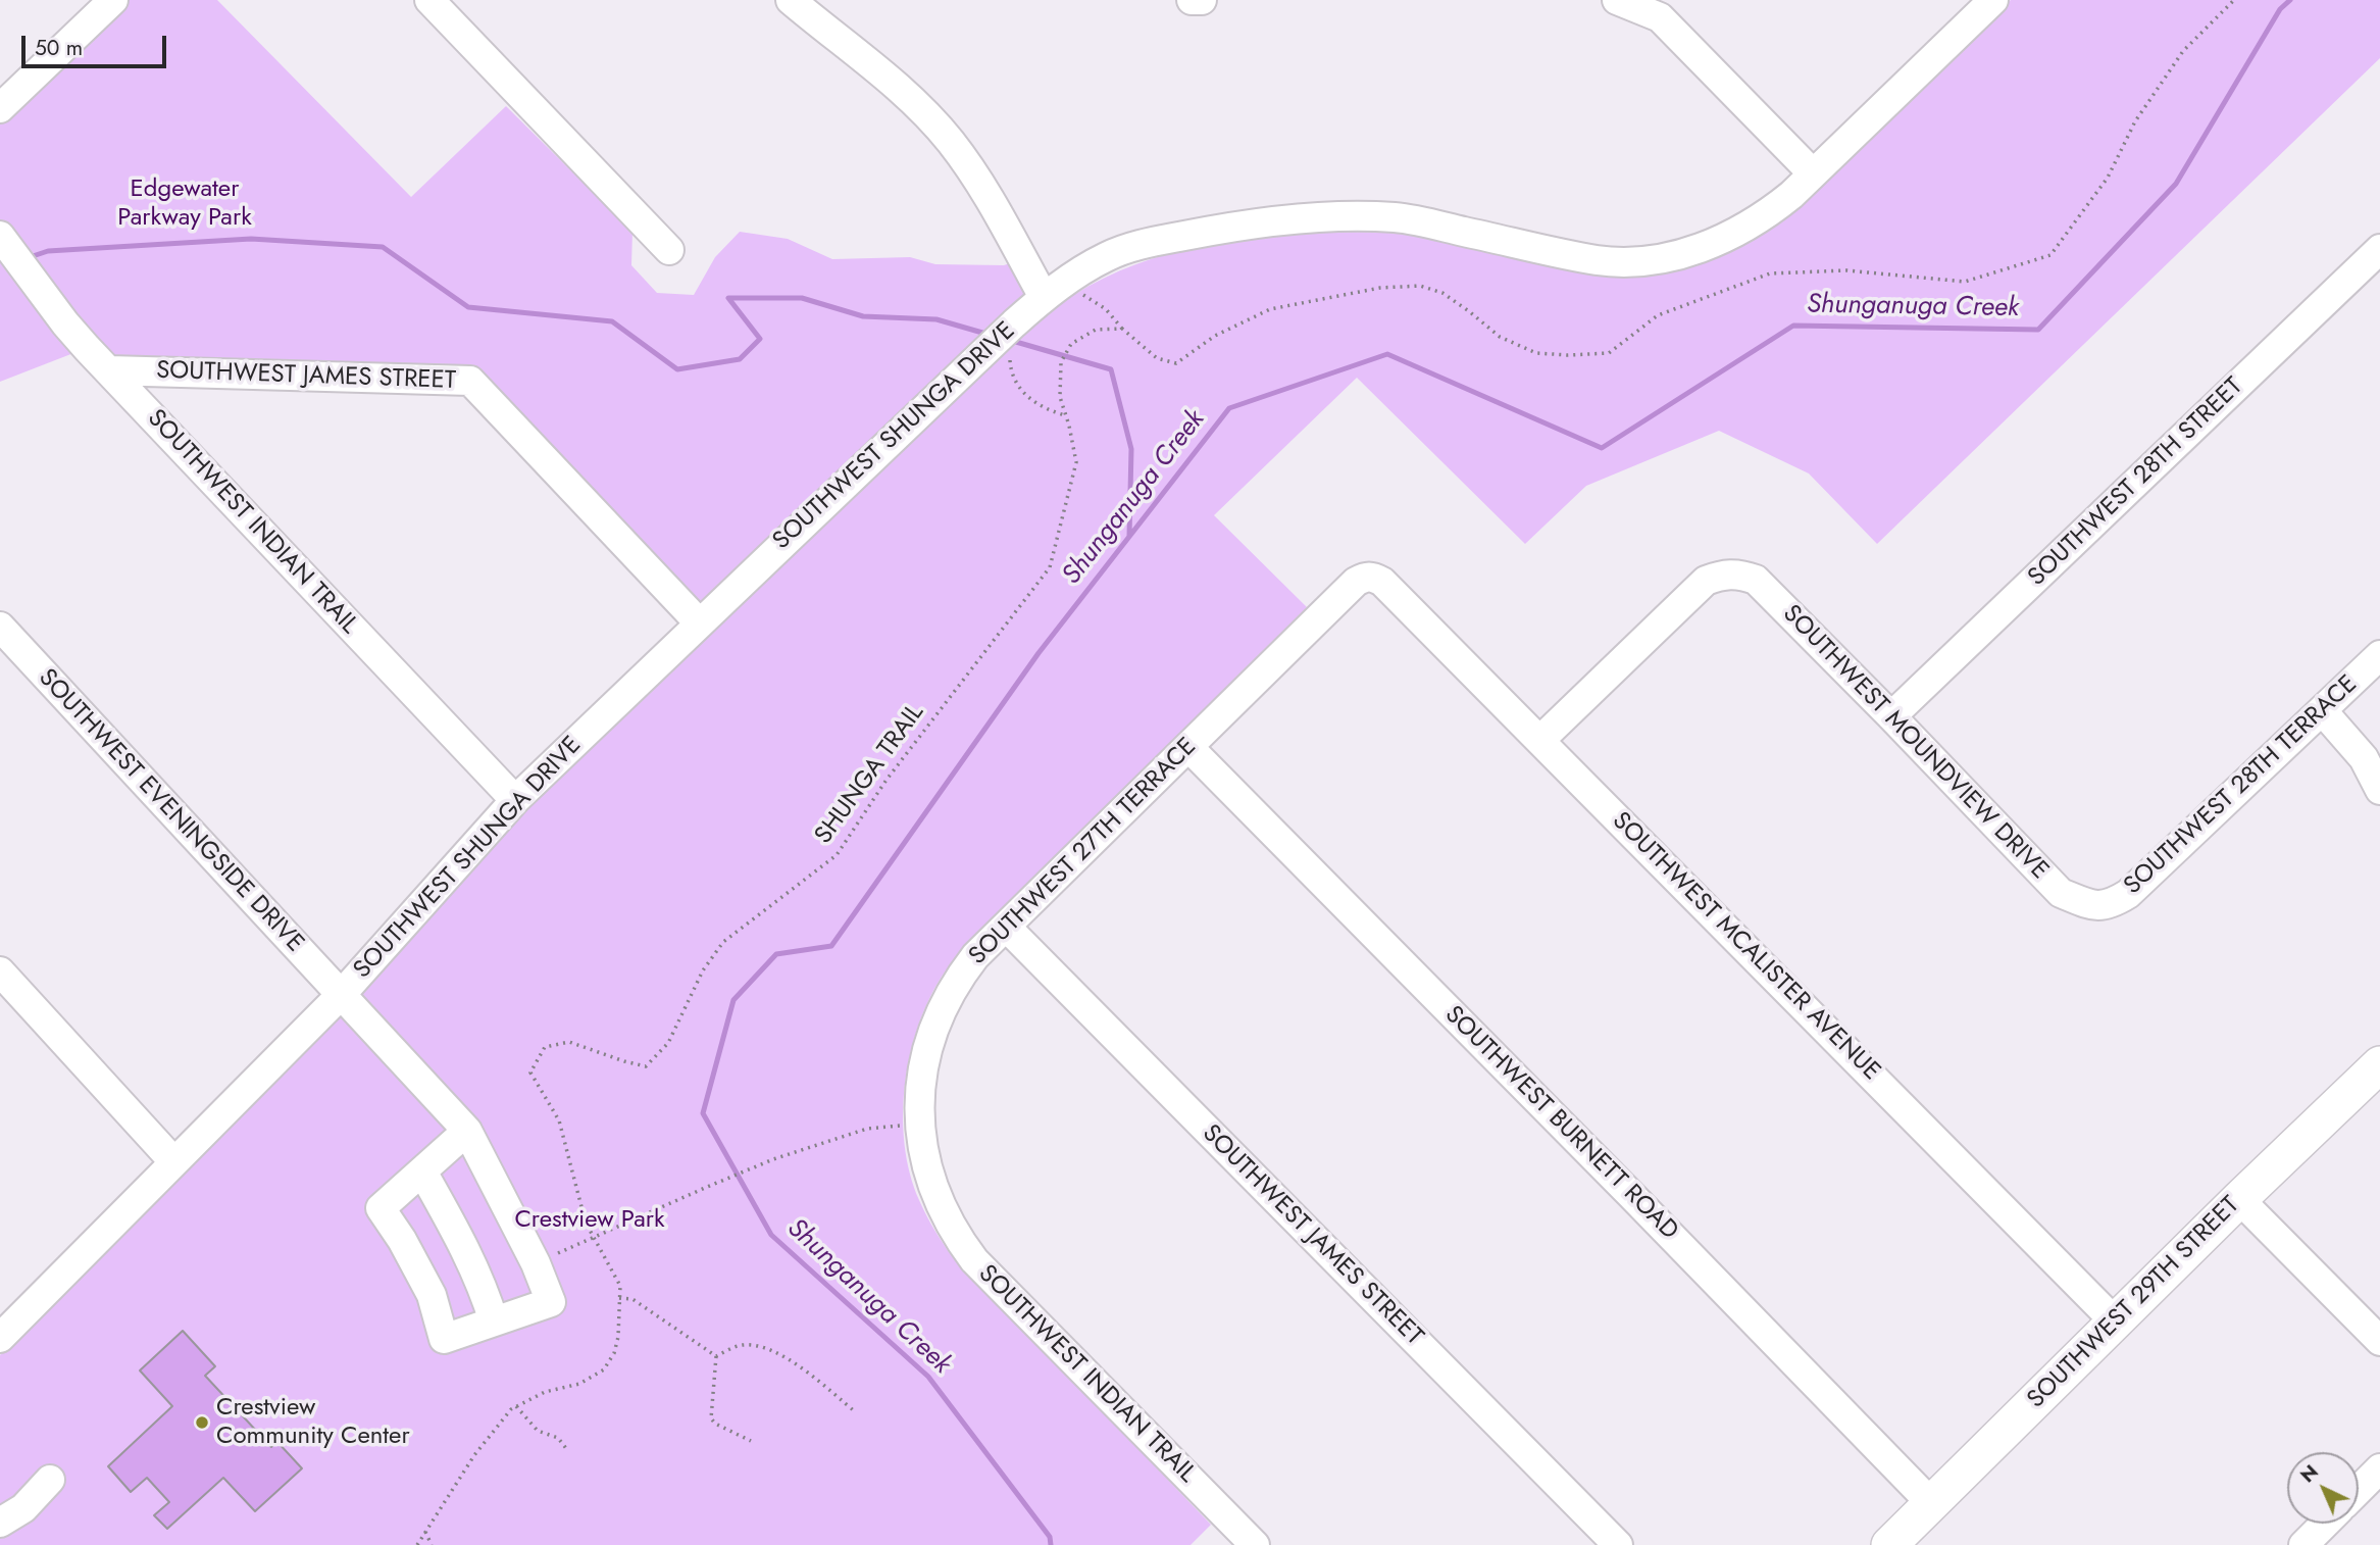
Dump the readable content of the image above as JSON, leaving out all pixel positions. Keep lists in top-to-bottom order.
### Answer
{
  "streets": {
    "main road": ["SOUTHWEST 29TH STREET"],
    "street": [
      "SOUTHWEST JAMES STREET",
      "SOUTHWEST SHUNGA DRIVE",
      "SOUTHWEST 28TH STREET",
      "SOUTHWEST INDIAN TRAIL",
      "SOUTHWEST MOUNDVIEW DRIVE",
      "SOUTHWEST 28TH TERRACE",
      "SOUTHWEST EVENINGSIDE DRIVE",
      "SOUTHWEST 27TH TERRACE",
      "SOUTHWEST MCALISTER AVENUE",
      "SOUTHWEST BURNETT ROAD"
    ],
    "path": ["SHUNGA TRAIL"]
  },
  "crossings": [
    ["SOUTHWEST JAMES STREET", "SOUTHWEST SHUNGA DRIVE"],
    ["SOUTHWEST JAMES STREET", "SOUTHWEST INDIAN TRAIL"],
    ["SOUTHWEST JAMES STREET", "SOUTHWEST 27TH TERRACE"],
    ["SOUTHWEST SHUNGA DRIVE", "SOUTHWEST INDIAN TRAIL"],
    ["SOUTHWEST SHUNGA DRIVE", "SOUTHWEST EVENINGSIDE DRIVE"],
    ["SOUTHWEST 28TH STREET", "SOUTHWEST MOUNDVIEW DRIVE"],
    ["SOUTHWEST INDIAN TRAIL", "SOUTHWEST 27TH TERRACE"],
    ["SOUTHWEST MOUNDVIEW DRIVE", "SOUTHWEST 28TH TERRACE"],
    ["SOUTHWEST MOUNDVIEW DRIVE", "SOUTHWEST MCALISTER AVENUE"],
    ["SOUTHWEST 27TH TERRACE", "SOUTHWEST MCALISTER AVENUE"],
    ["SOUTHWEST 27TH TERRACE", "SOUTHWEST BURNETT ROAD"],
    ["SOUTHWEST MCALISTER AVENUE", "SOUTHWEST 29TH STREET"],
    ["SOUTHWEST BURNETT ROAD", "SOUTHWEST 29TH STREET"]
  ],
  "water": ["Shunganuga Creek"],
  "parks": ["Edgewater Parkway Park", "Crestview Park"],
  "places": ["Crestview Community Center"],
  "scale_bar": "50 m",
  "north": "top left"
}
